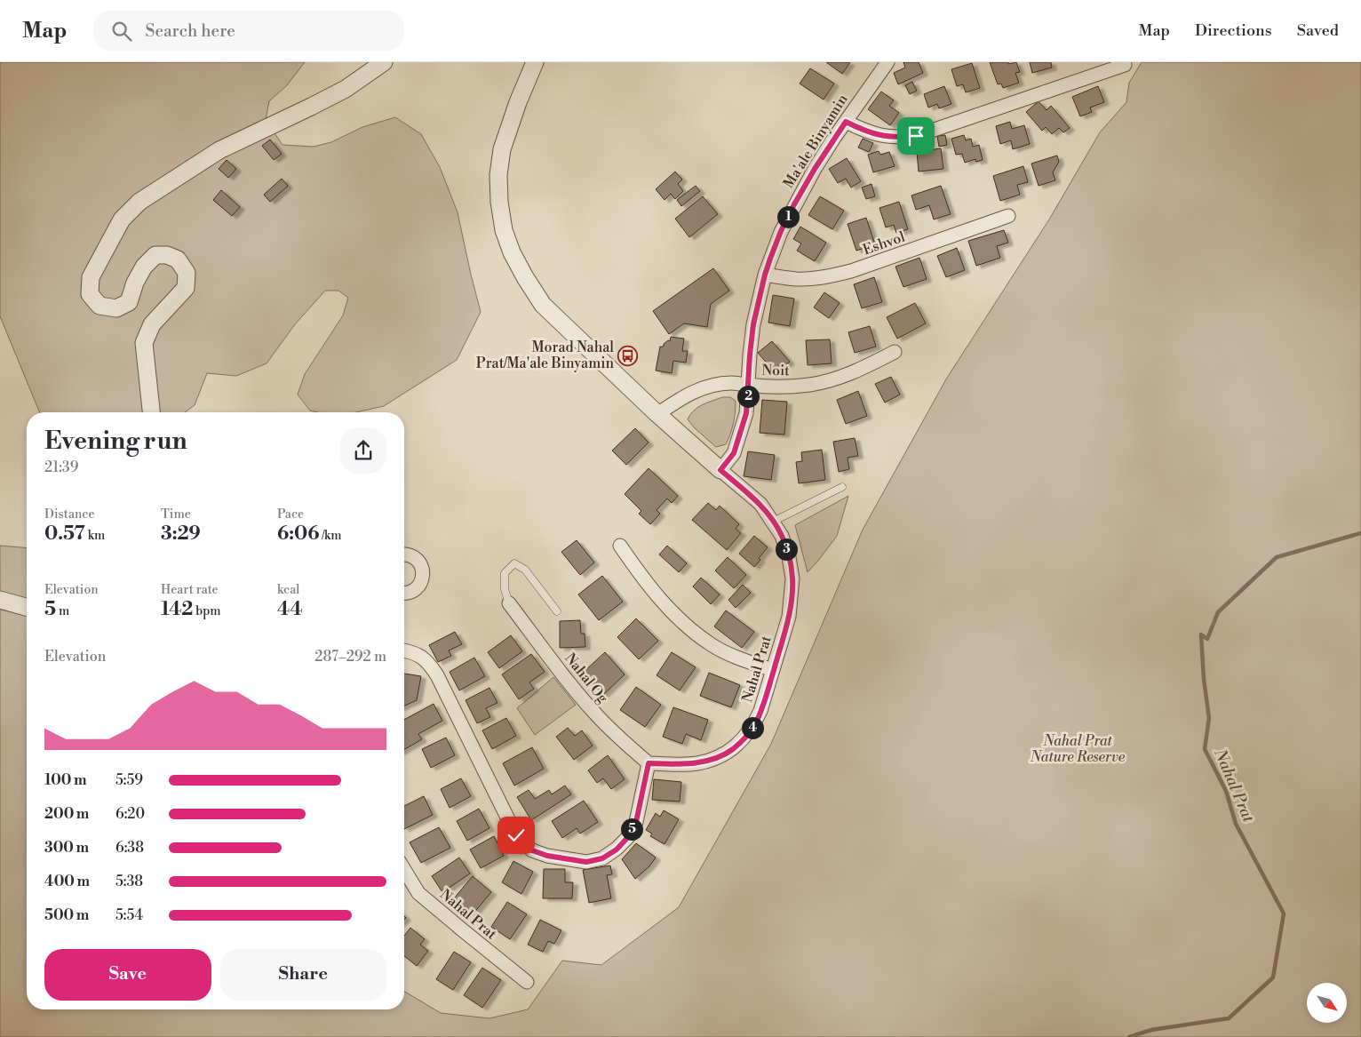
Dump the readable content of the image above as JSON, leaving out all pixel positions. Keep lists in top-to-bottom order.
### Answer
{
  "streets": {
    "street": [
      "Ma'ale Binyamin",
      "Eshvol",
      "Noit",
      "Nahal Prat",
      "Nahal Og"
    ]
  },
  "crossings": [
    ["Ma'ale Binyamin", "Eshvol"],
    ["Ma'ale Binyamin", "Noit"],
    ["Ma'ale Binyamin", "Nahal Prat"],
    ["Nahal Prat", "Nahal Og"]
  ],
  "water": ["Nahal Prat"],
  "parks": ["Nahal Prat Nature Reserve"],
  "places": {
    "bus stop": ["Morad Nahal Prat/Ma'ale Binyamin"]
  },
  "north": "bottom right",
  "page": {
    "header": "Map",
    "search": "Search here",
    "nav": ["Map", "Directions", "Saved"],
    "pins": [
      "1",
      "2",
      "3",
      "4",
      "5"
    ],
    "heading": ["Evening run", "21:39"],
    "stats": [
      ["Distance", "0.57 km"],
      ["Time", "3:29"],
      ["Pace", "6:06 /km"],
      ["Elevation", "5 m"],
      ["Heart rate", "142 bpm"],
      ["kcal", "44"]
    ],
    "chart": ["Elevation", "287–292 m"],
    "list": [
      {
        "name": "100 m",
        "note": "5:59"
      },
      {
        "name": "200 m",
        "note": "6:20"
      },
      {
        "name": "300 m",
        "note": "6:38"
      },
      {
        "name": "400 m",
        "note": "5:38"
      },
      {
        "name": "500 m",
        "note": "5:54"
      }
    ],
    "buttons": ["Save", "Share"]
  }
}
